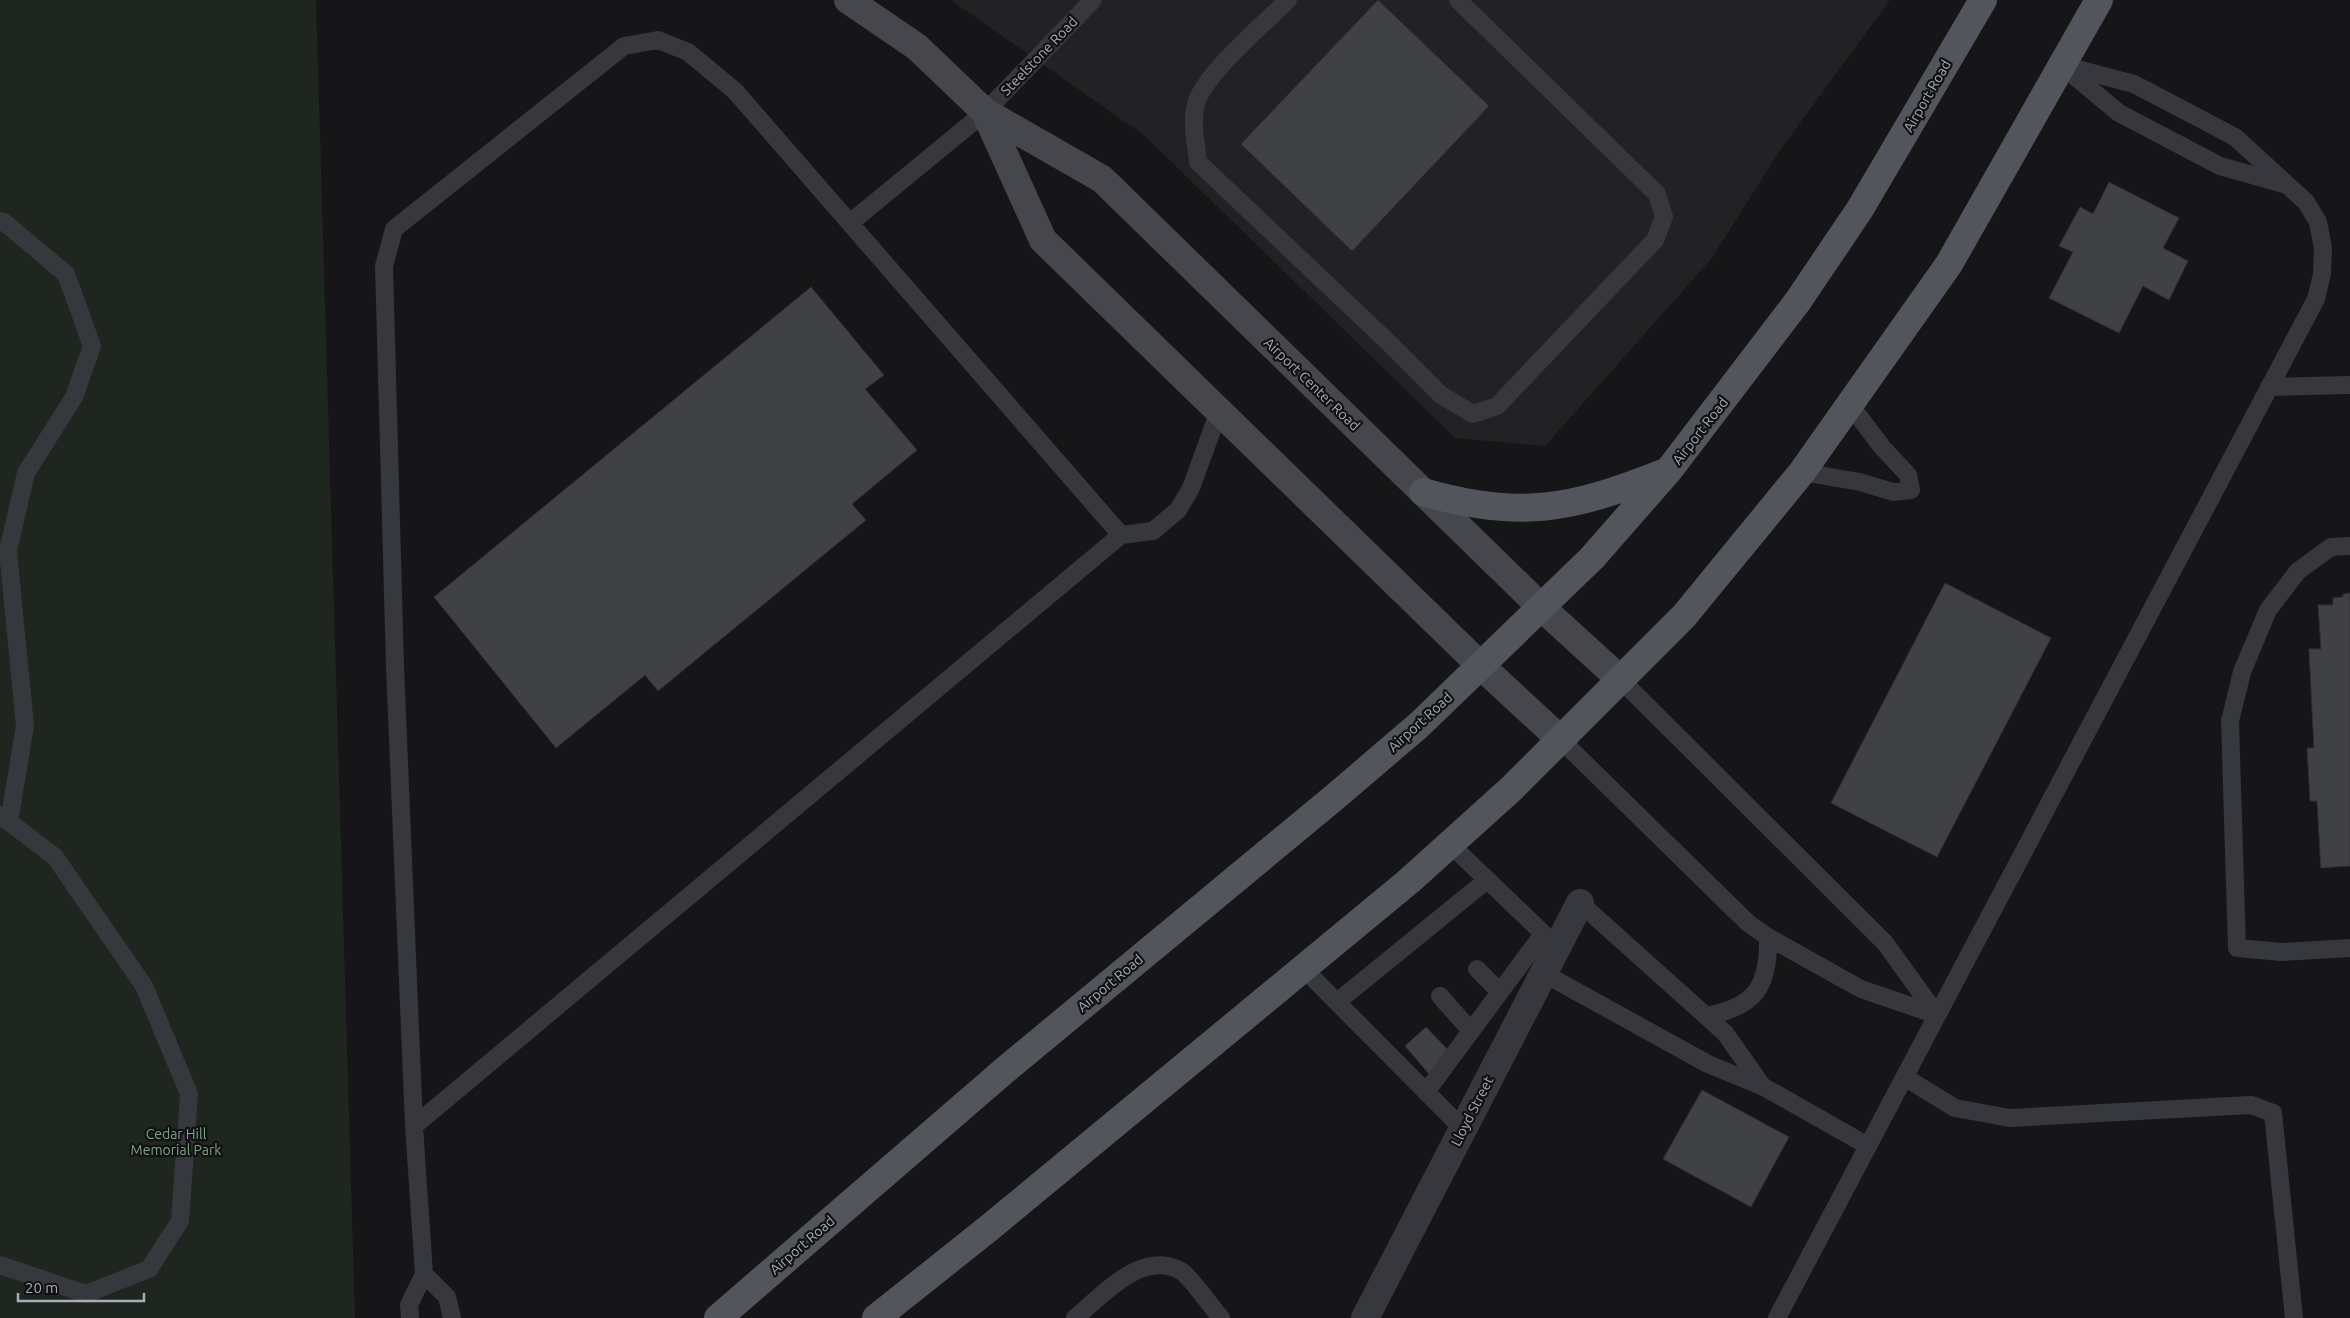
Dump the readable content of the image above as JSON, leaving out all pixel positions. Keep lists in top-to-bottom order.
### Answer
{
  "streets": {
    "main road": ["Airport Road"],
    "street": ["Airport Center Road", "Lloyd Street"],
    "lane": ["Steelstone Road"]
  },
  "crossings": [
    ["Steelstone Road", "Airport Center Road"],
    ["Airport Road", "Airport Center Road"]
  ],
  "parks": ["Cedar Hill Memorial Park"],
  "scale_bar": "20 m"
}
